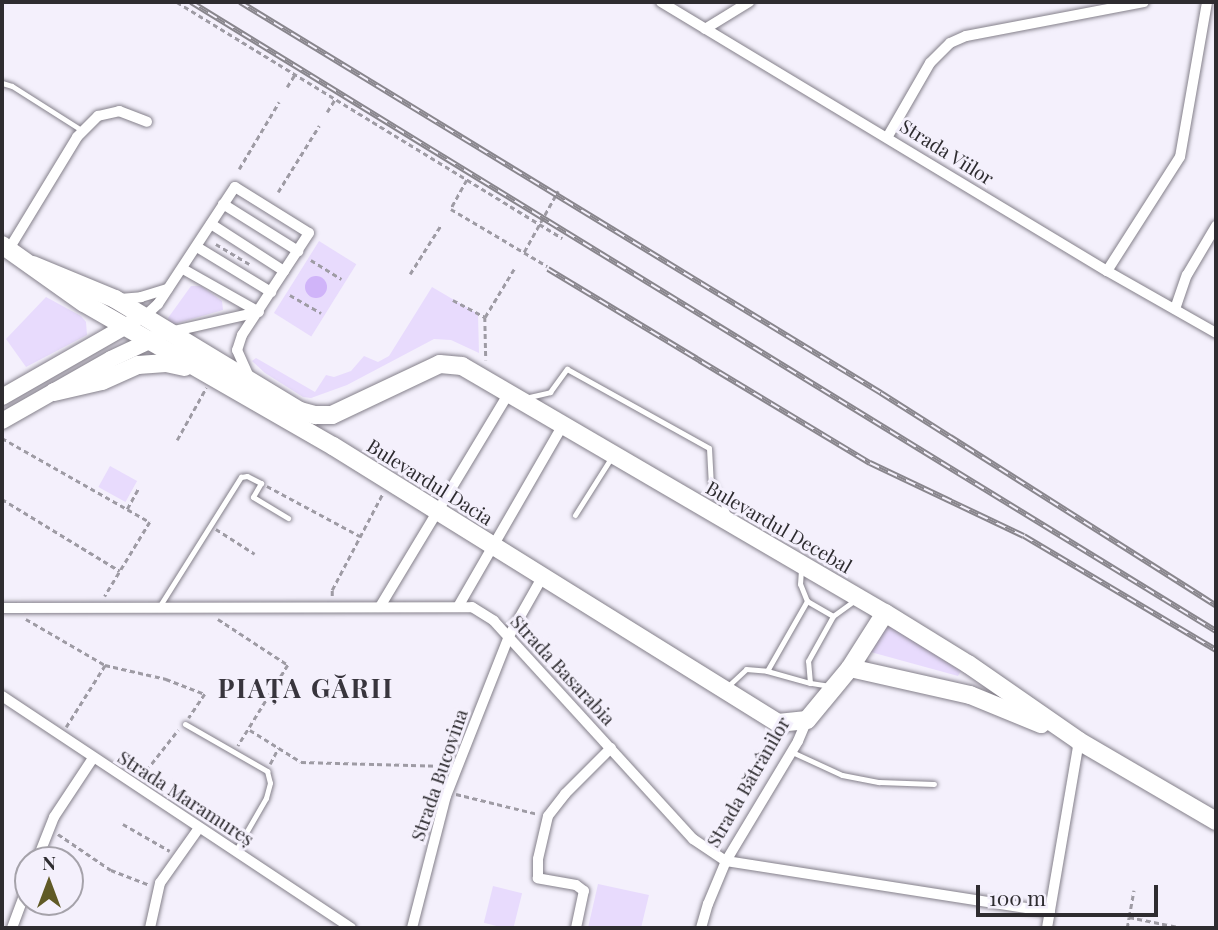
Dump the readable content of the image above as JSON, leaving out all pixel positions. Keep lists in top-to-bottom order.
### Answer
{
  "streets": {
    "main road": ["Bulevardul Dacia", "Bulevardul Decebal", "Strada Bătrânilor"],
    "street": [
      "Strada Viilor",
      "Strada Basarabia",
      "Strada Bucovina",
      "Strada Maramureș"
    ]
  },
  "crossings": [
    ["Bulevardul Dacia", "Bulevardul Decebal"],
    ["Bulevardul Dacia", "Strada Bucovina"],
    ["Bulevardul Dacia", "Strada Bătrânilor"],
    ["Bulevardul Decebal", "Strada Bătrânilor"],
    ["Strada Basarabia", "Strada Bucovina"],
    ["Strada Basarabia", "Strada Bătrânilor"]
  ],
  "districts": ["PIAȚA GĂRII"],
  "scale_bar": "100 m",
  "north": "top"
}
